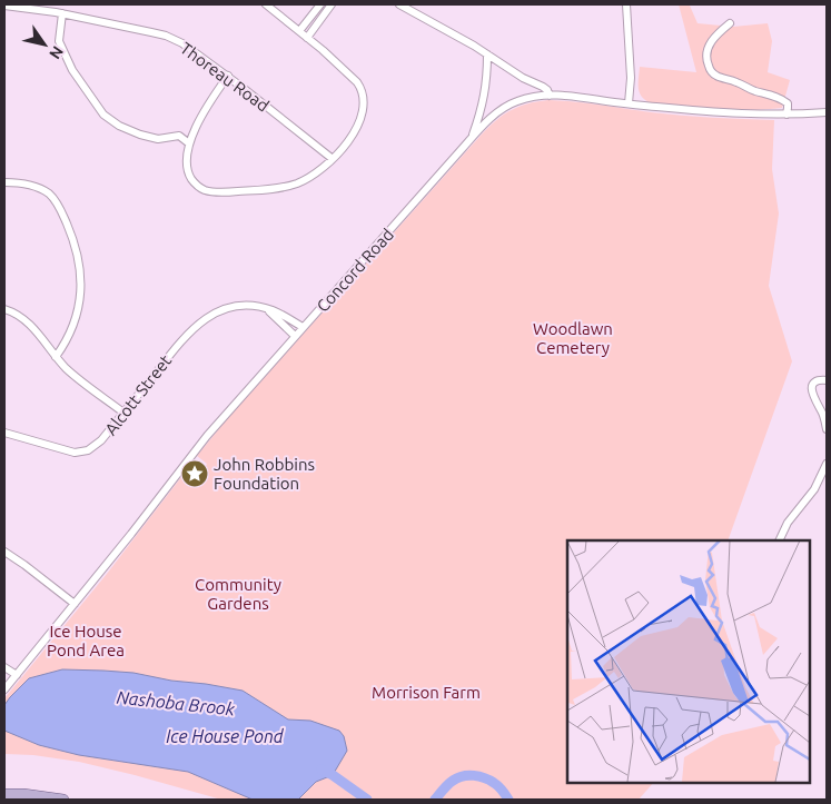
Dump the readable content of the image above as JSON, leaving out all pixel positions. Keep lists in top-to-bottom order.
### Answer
{
  "streets": {
    "street": ["Thoreau Road", "Concord Road", "Alcott Street"]
  },
  "crossings": [
    ["Concord Road", "Alcott Street"]
  ],
  "water": ["Nashoba Brook", "Ice House Pond"],
  "parks": [
    "Woodlawn Cemetery",
    "Community Gardens",
    "Ice House Pond Area",
    "Morrison Farm"
  ],
  "places": {
    "place": ["John Robbins Foundation"]
  },
  "north": "bottom right"
}
